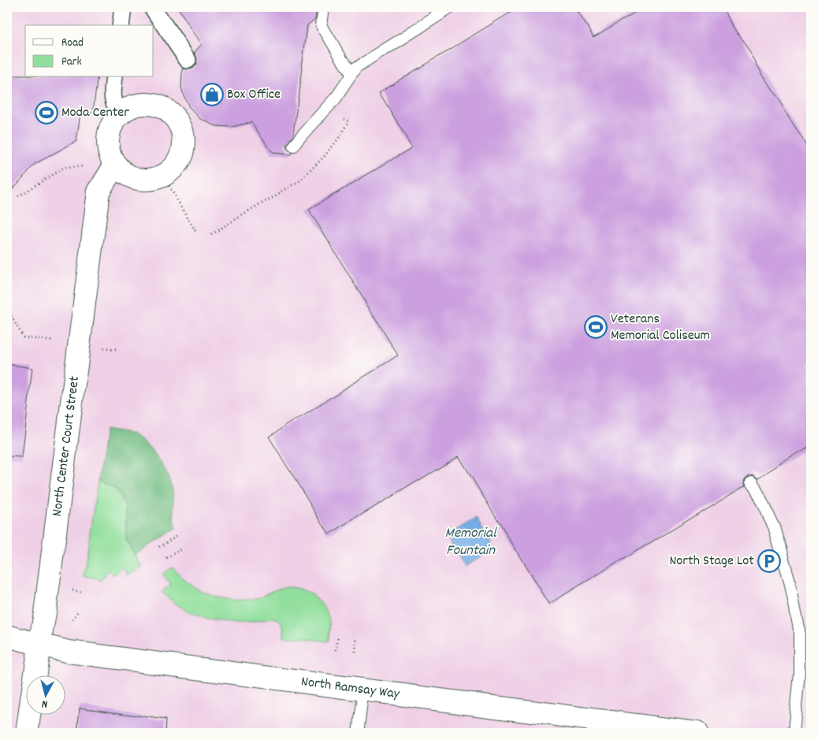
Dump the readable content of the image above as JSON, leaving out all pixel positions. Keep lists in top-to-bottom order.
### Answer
{
  "streets": {
    "street": ["North Center Court Street", "North Ramsay Way"]
  },
  "crossings": [
    ["North Center Court Street", "North Ramsay Way"]
  ],
  "water": ["Memorial Fountain"],
  "places": {
    "shop": ["Box Office"],
    "sports": ["Moda Center", "Veterans Memorial Coliseum"],
    "parking": ["North Stage Lot"]
  },
  "legend": ["Road", "Park"],
  "north": "bottom"
}
